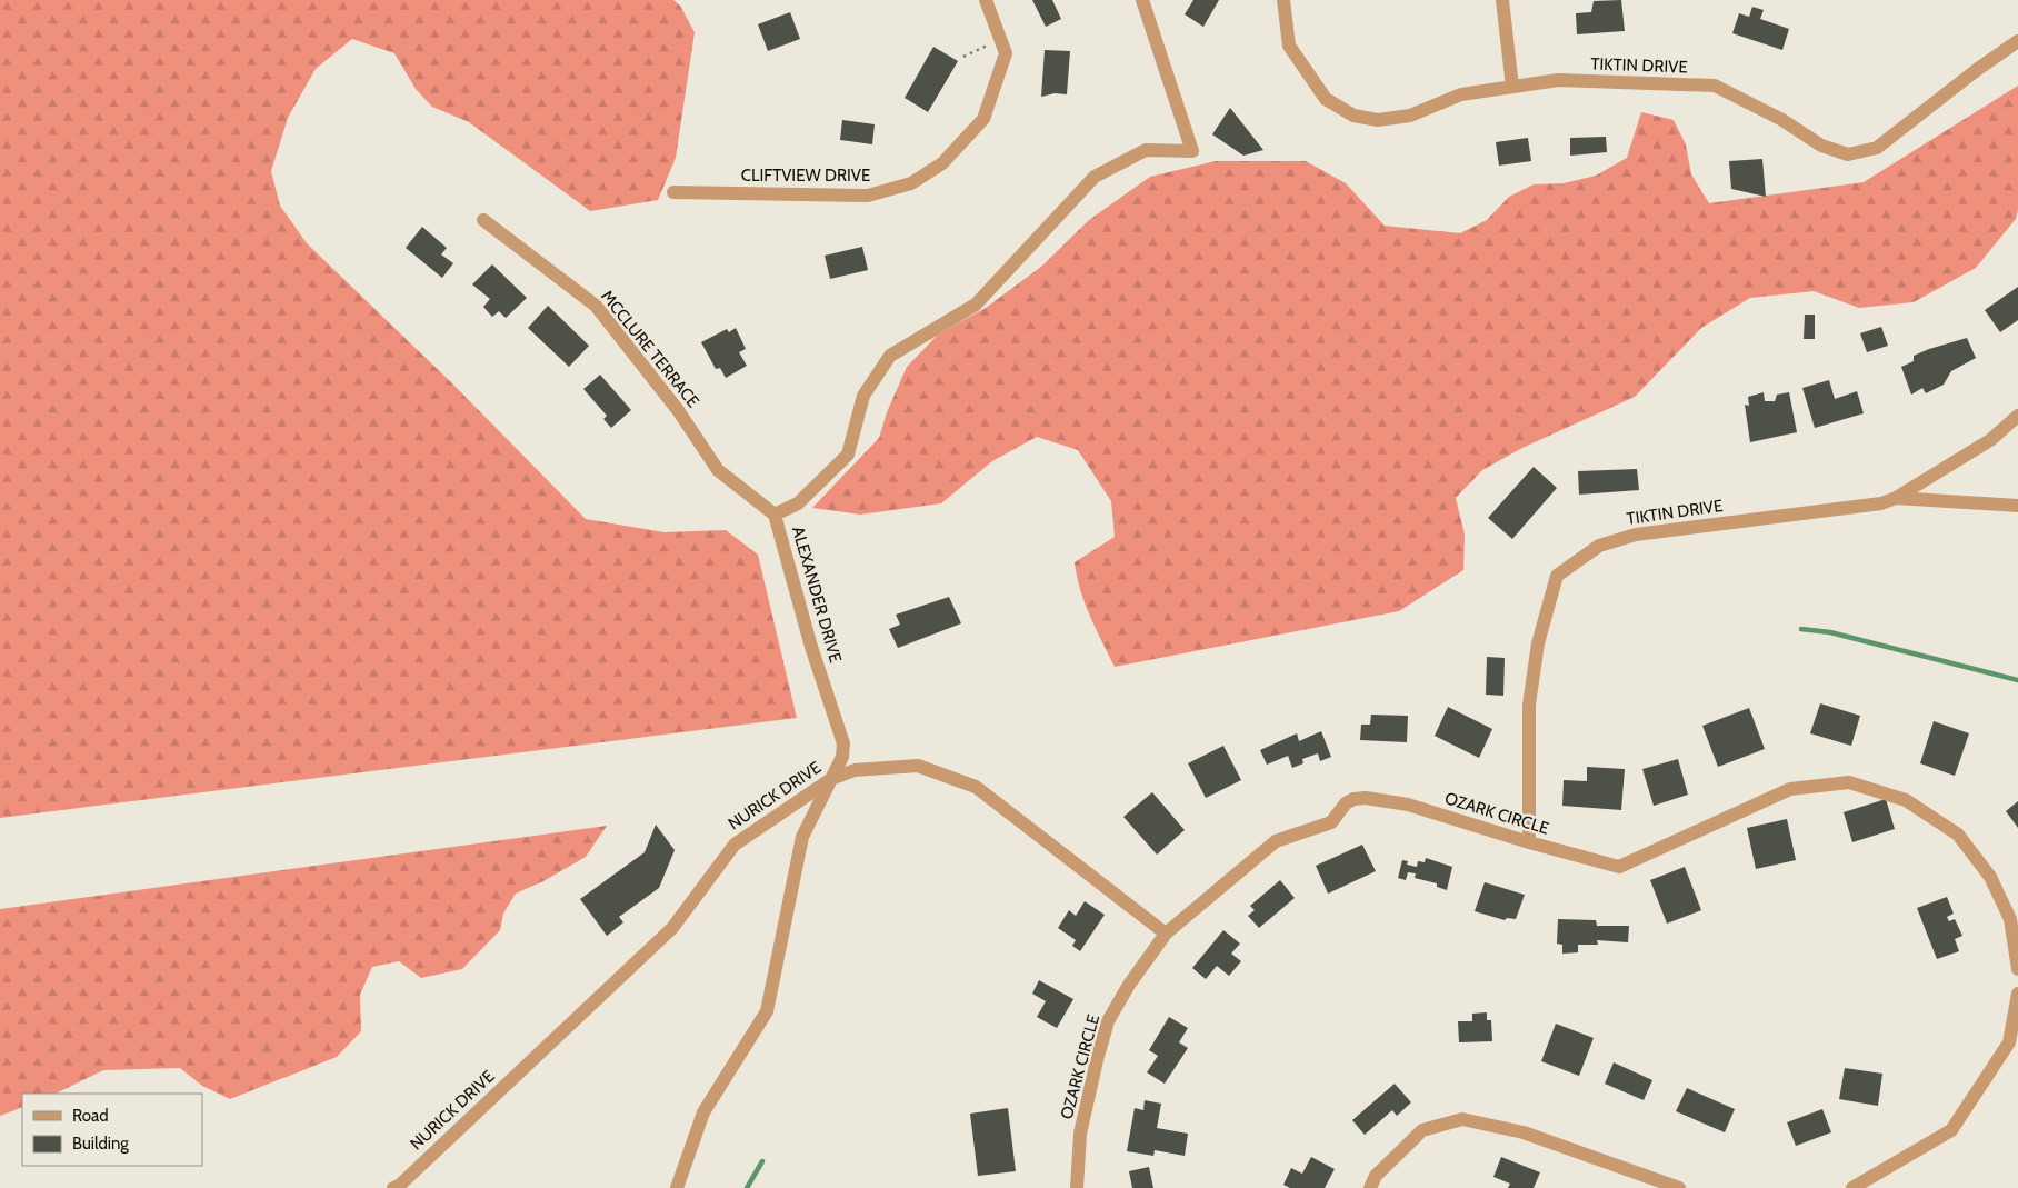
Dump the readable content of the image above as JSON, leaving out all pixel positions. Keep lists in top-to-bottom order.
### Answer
{
  "streets": {
    "street": [
      "TIKTIN DRIVE",
      "CLIFTVIEW DRIVE",
      "MCCLURE TERRACE",
      "ALEXANDER DRIVE",
      "NURICK DRIVE",
      "OZARK CIRCLE"
    ]
  },
  "crossings": [
    ["TIKTIN DRIVE", "OZARK CIRCLE"],
    ["MCCLURE TERRACE", "ALEXANDER DRIVE"],
    ["ALEXANDER DRIVE", "NURICK DRIVE"],
    ["NURICK DRIVE", "OZARK CIRCLE"]
  ],
  "legend": ["Road", "Building"]
}
